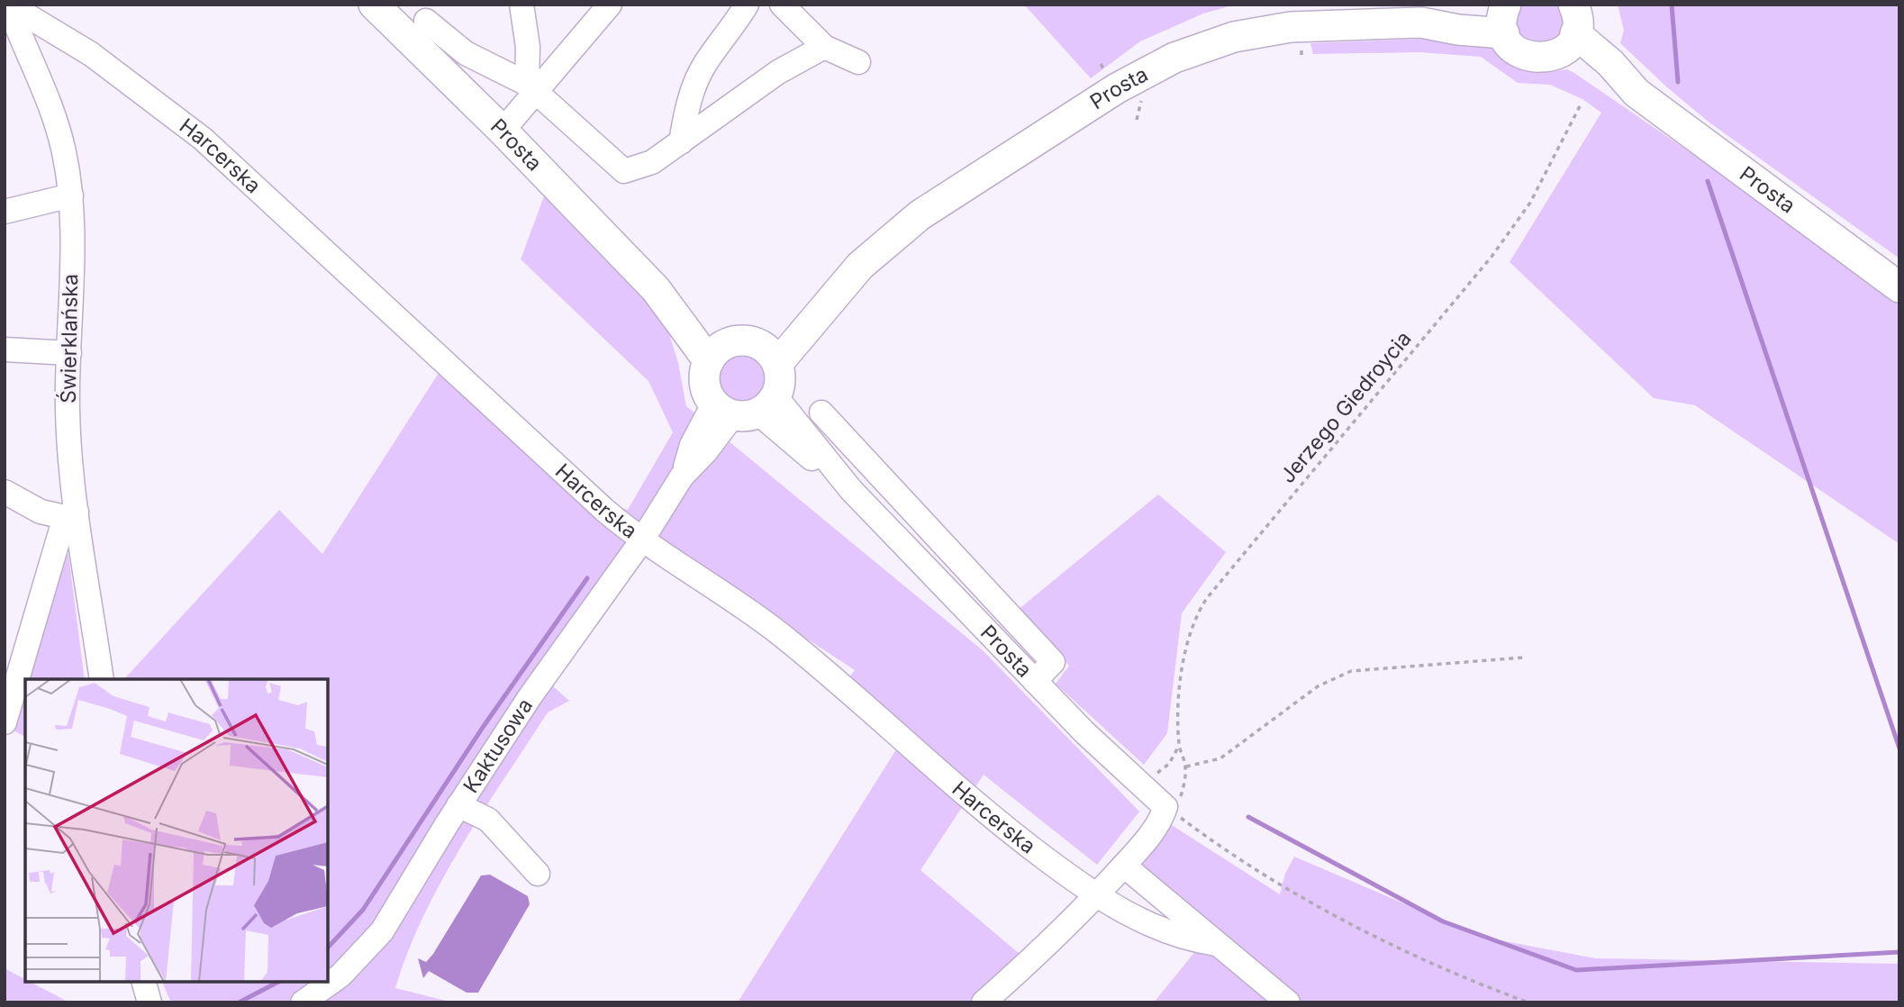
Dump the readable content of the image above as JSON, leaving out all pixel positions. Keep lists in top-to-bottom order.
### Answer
{
  "streets": {
    "main road": ["Prosta"],
    "street": ["Harcerska", "Świerklańska", "Kaktusowa"],
    "path": ["Jerzego Giedroycia"]
  },
  "crossings": [
    ["Prosta", "Kaktusowa"],
    ["Harcerska", "Świerklańska"],
    ["Harcerska", "Kaktusowa"]
  ]
}
